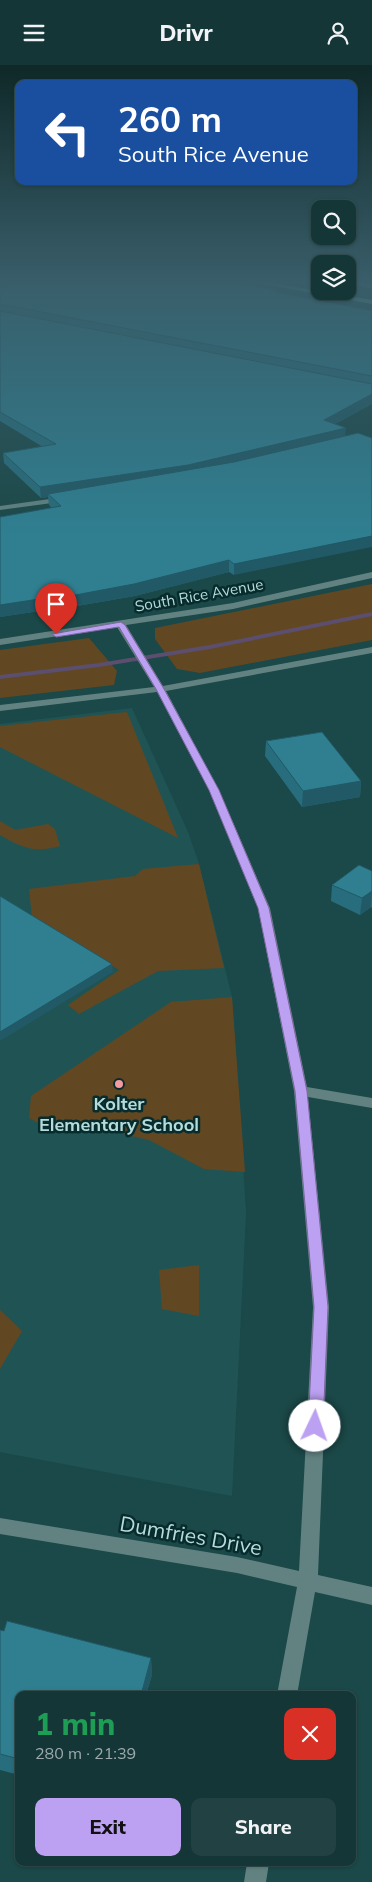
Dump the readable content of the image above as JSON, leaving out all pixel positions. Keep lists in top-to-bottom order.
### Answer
{
  "streets": {
    "street": ["South Rice Avenue", "Dumfries Drive"]
  },
  "places": ["Kolter Elementary School"],
  "page": {
    "header": "Drivr",
    "turn": ["260 m", "South Rice Avenue"],
    "heading": ["1 min", "280 m · 21:39"],
    "buttons": ["Exit", "Share"]
  }
}
